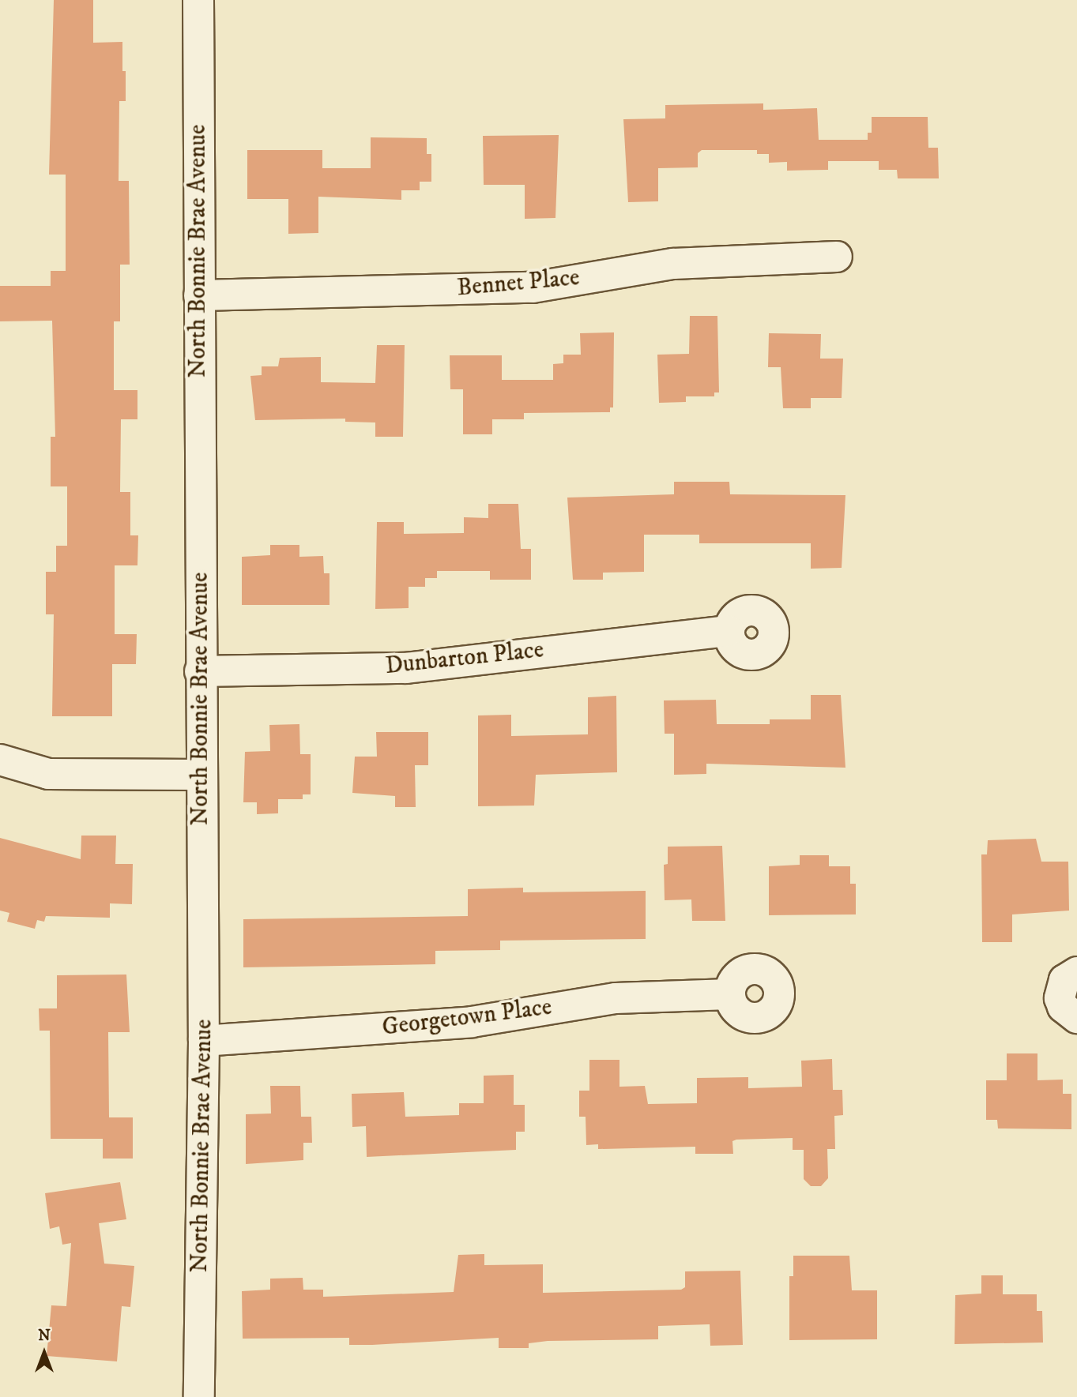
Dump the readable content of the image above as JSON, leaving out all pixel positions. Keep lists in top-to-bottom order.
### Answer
{
  "streets": {
    "street": [
      "North Bonnie Brae Avenue",
      "Bennet Place",
      "Dunbarton Place",
      "Georgetown Place"
    ]
  },
  "crossings": [
    ["North Bonnie Brae Avenue", "Bennet Place"],
    ["North Bonnie Brae Avenue", "Dunbarton Place"],
    ["North Bonnie Brae Avenue", "Georgetown Place"]
  ],
  "north": "top"
}
